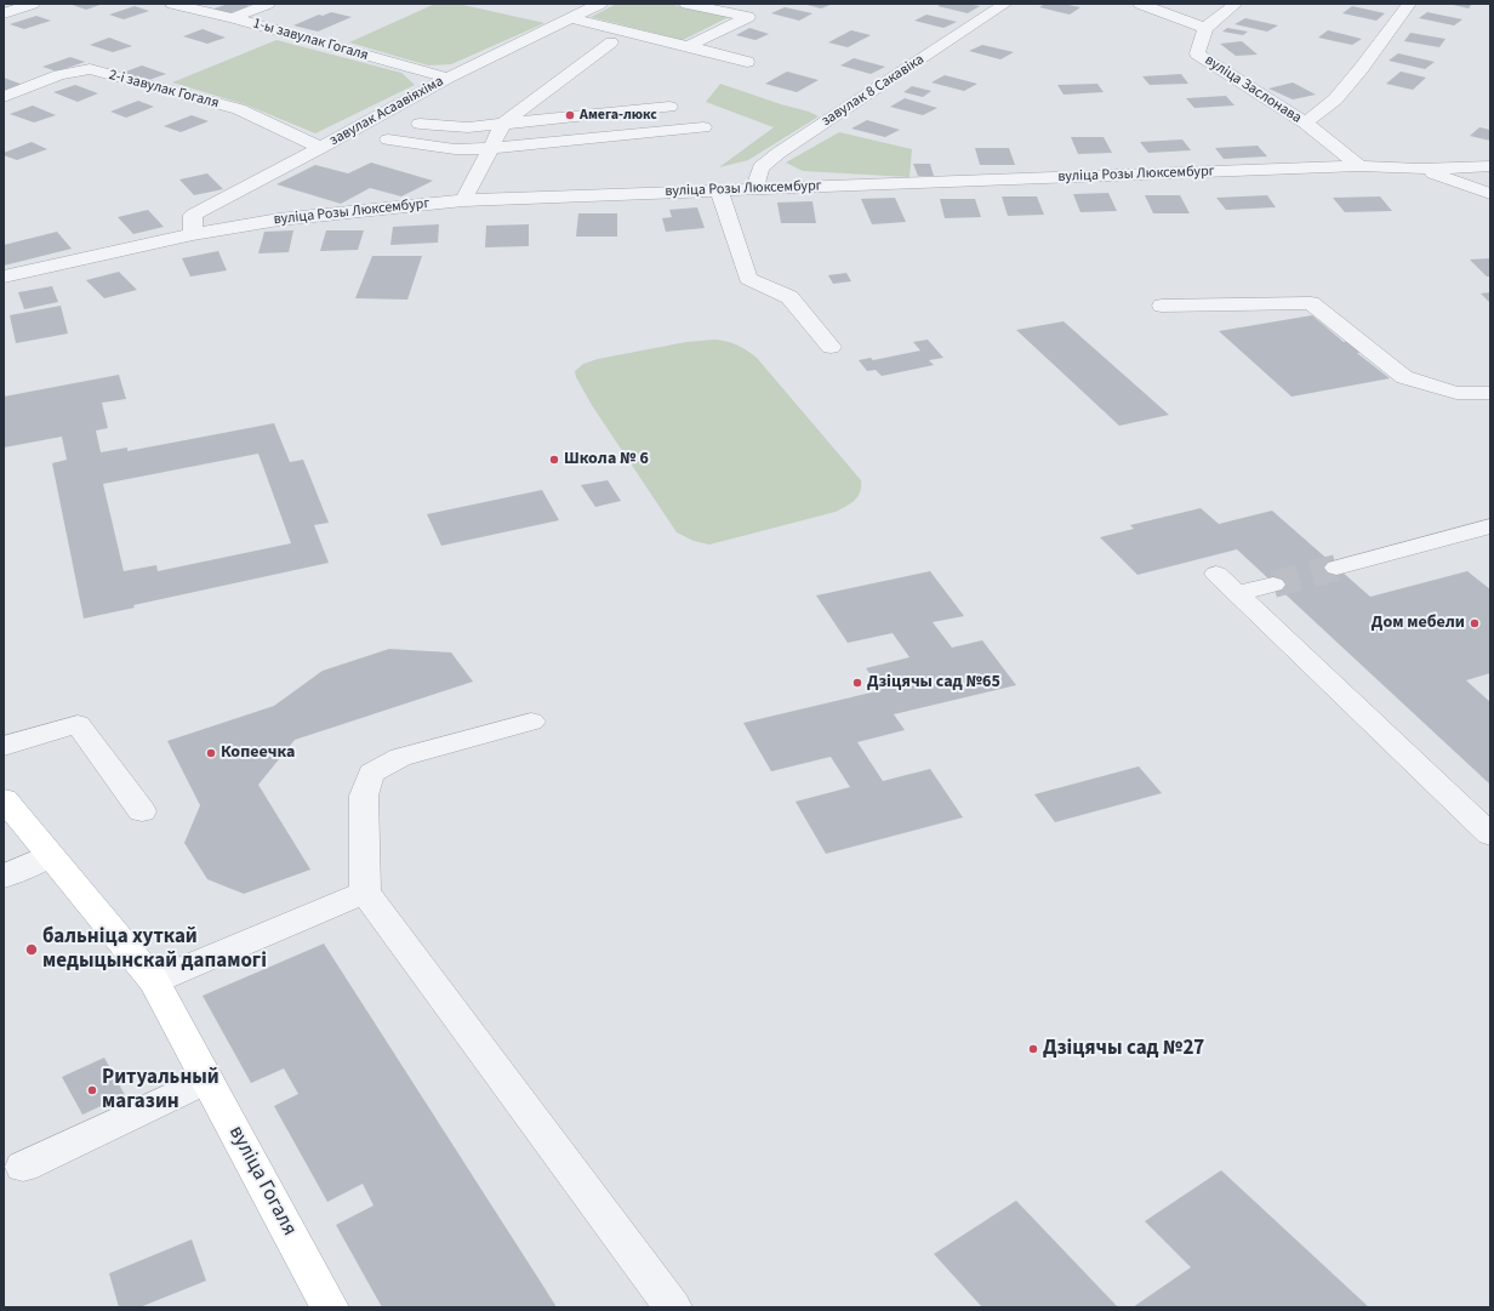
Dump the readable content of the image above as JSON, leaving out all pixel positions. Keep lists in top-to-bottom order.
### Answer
{
  "streets": {
    "main road": ["вуліца Гогаля"],
    "street": [
      "1-ы завулак Гогаля",
      "2-і завулак Гогаля",
      "вуліца Заслонава",
      "завулак 8 Сакавіка",
      "завулак Асаавіяхіма",
      "вуліца Розы Люксембург"
    ]
  },
  "crossings": [
    ["1-ы завулак Гогаля", "завулак Асаавіяхіма"],
    ["2-і завулак Гогаля", "завулак Асаавіяхіма"],
    ["вуліца Заслонава", "вуліца Розы Люксембург"],
    ["завулак 8 Сакавіка", "вуліца Розы Люксембург"],
    ["завулак Асаавіяхіма", "вуліца Розы Люксембург"]
  ],
  "places": [
    "Амега-люкс",
    "Школа № 6",
    "Дом мебели",
    "Дзіцячы сад №65",
    "Копеечка",
    "бальніца хуткай медыцынскай дапамогі",
    "Дзіцячы сад №27",
    "Ритуальный магазин"
  ]
}
